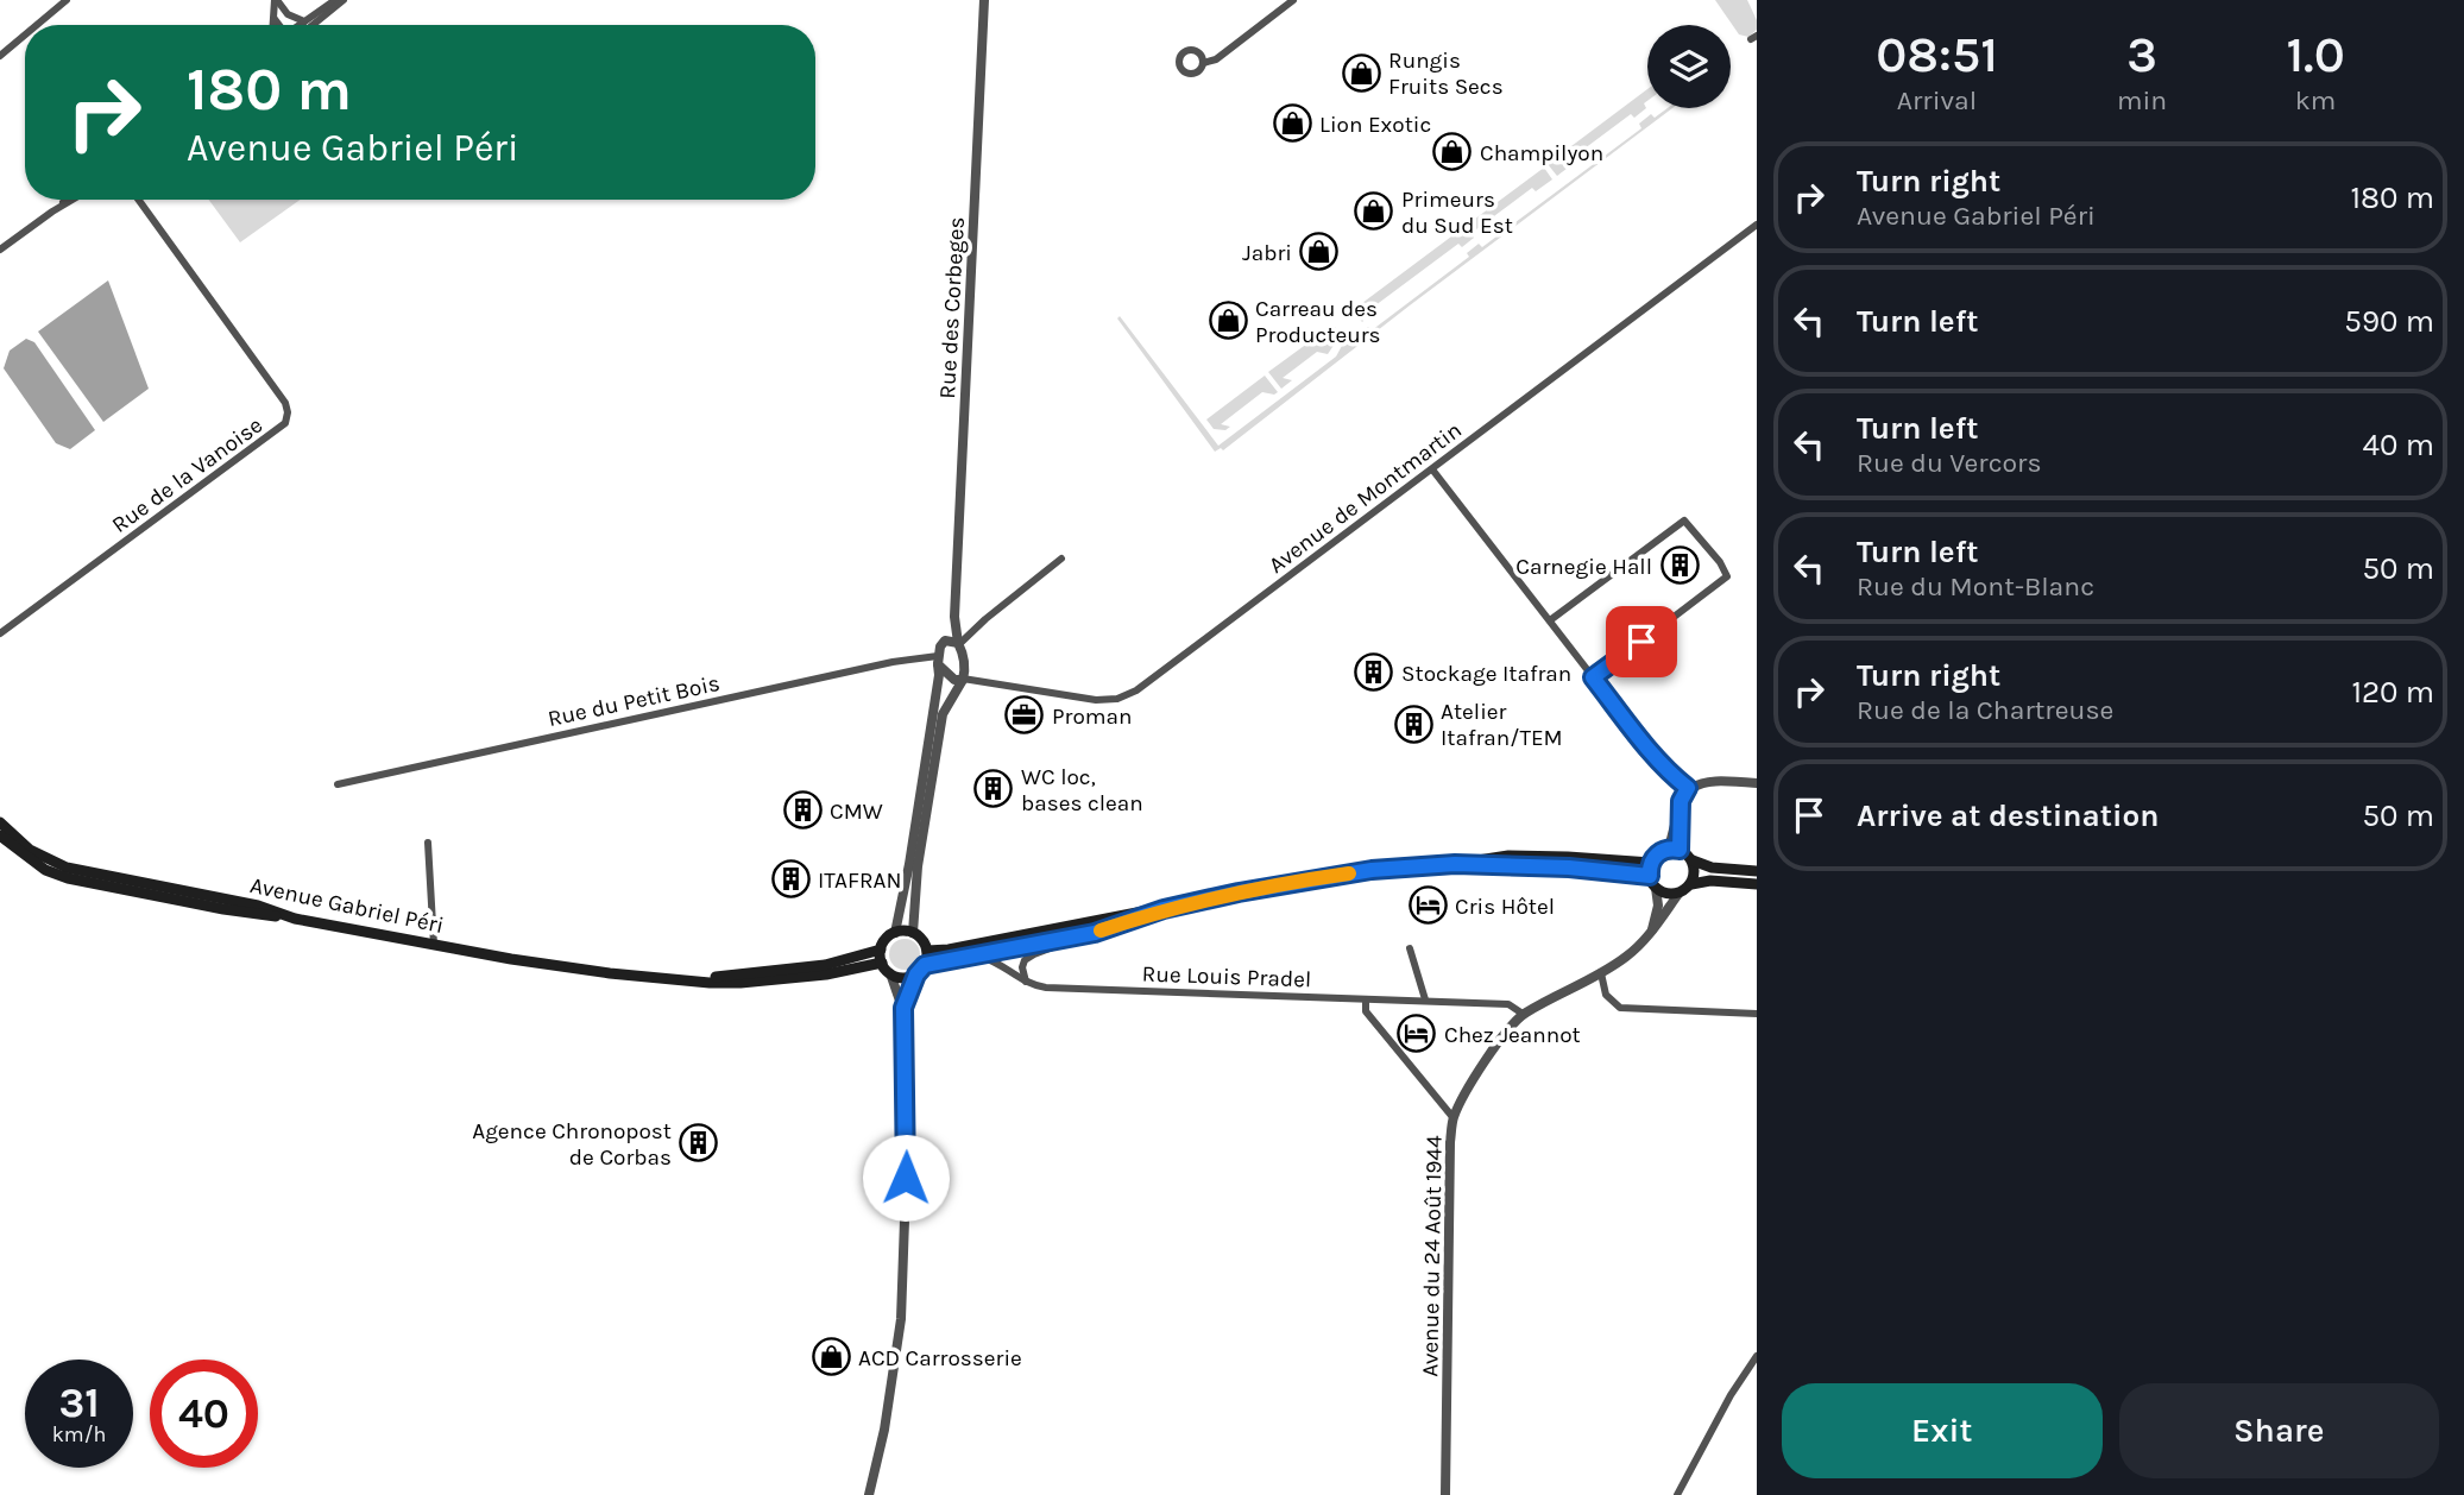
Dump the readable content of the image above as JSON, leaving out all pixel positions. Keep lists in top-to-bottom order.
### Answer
{
  "streets": {
    "main road": ["Avenue Gabriel Péri"],
    "street": [
      "Rue des Corbeges",
      "Rue de la Vanoise",
      "Avenue de Montmartin",
      "Rue du Petit Bois",
      "Rue Louis Pradel",
      "Avenue du 24 Août 1944"
    ]
  },
  "crossings": [
    ["Rue des Corbeges", "Avenue de Montmartin"],
    ["Rue des Corbeges", "Rue du Petit Bois"],
    ["Rue des Corbeges", "Avenue Gabriel Péri"],
    ["Rue Louis Pradel", "Avenue du 24 Août 1944"]
  ],
  "places": {
    "shop": [
      "Rungis Fruits Secs",
      "Lion Exotic",
      "Champilyon",
      "Primeurs du Sud Est",
      "Jabri",
      "Carreau des Producteurs",
      "ACD Carrosserie"
    ],
    "building": [
      "Carnegie Hall",
      "Stockage Itafran",
      "Atelier Itafran/TEM",
      "WC loc, bases clean",
      "CMW",
      "ITAFRAN",
      "Agence Chronopost de Corbas"
    ],
    "office": ["Proman"],
    "hotel": ["Cris Hôtel", "Chez Jeannot"]
  },
  "page": {
    "eta": [
      "08:51",
      "Arrival",
      "3",
      "min",
      "1.0",
      "km"
    ],
    "turn": ["180 m", "Avenue Gabriel Péri"],
    "list": [
      {
        "name": "Turn right",
        "note": "Avenue Gabriel Péri",
        "value": "180 m"
      },
      {
        "name": "Turn left",
        "value": "590 m"
      },
      {
        "name": "Turn left",
        "note": "Rue du Vercors",
        "value": "40 m"
      },
      {
        "name": "Turn left",
        "note": "Rue du Mont-Blanc",
        "value": "50 m"
      },
      {
        "name": "Turn right",
        "note": "Rue de la Chartreuse",
        "value": "120 m"
      },
      {
        "name": "Arrive at destination",
        "value": "50 m"
      }
    ],
    "speed": "31 km/h",
    "limit": "40",
    "buttons": ["Exit", "Share"]
  }
}
